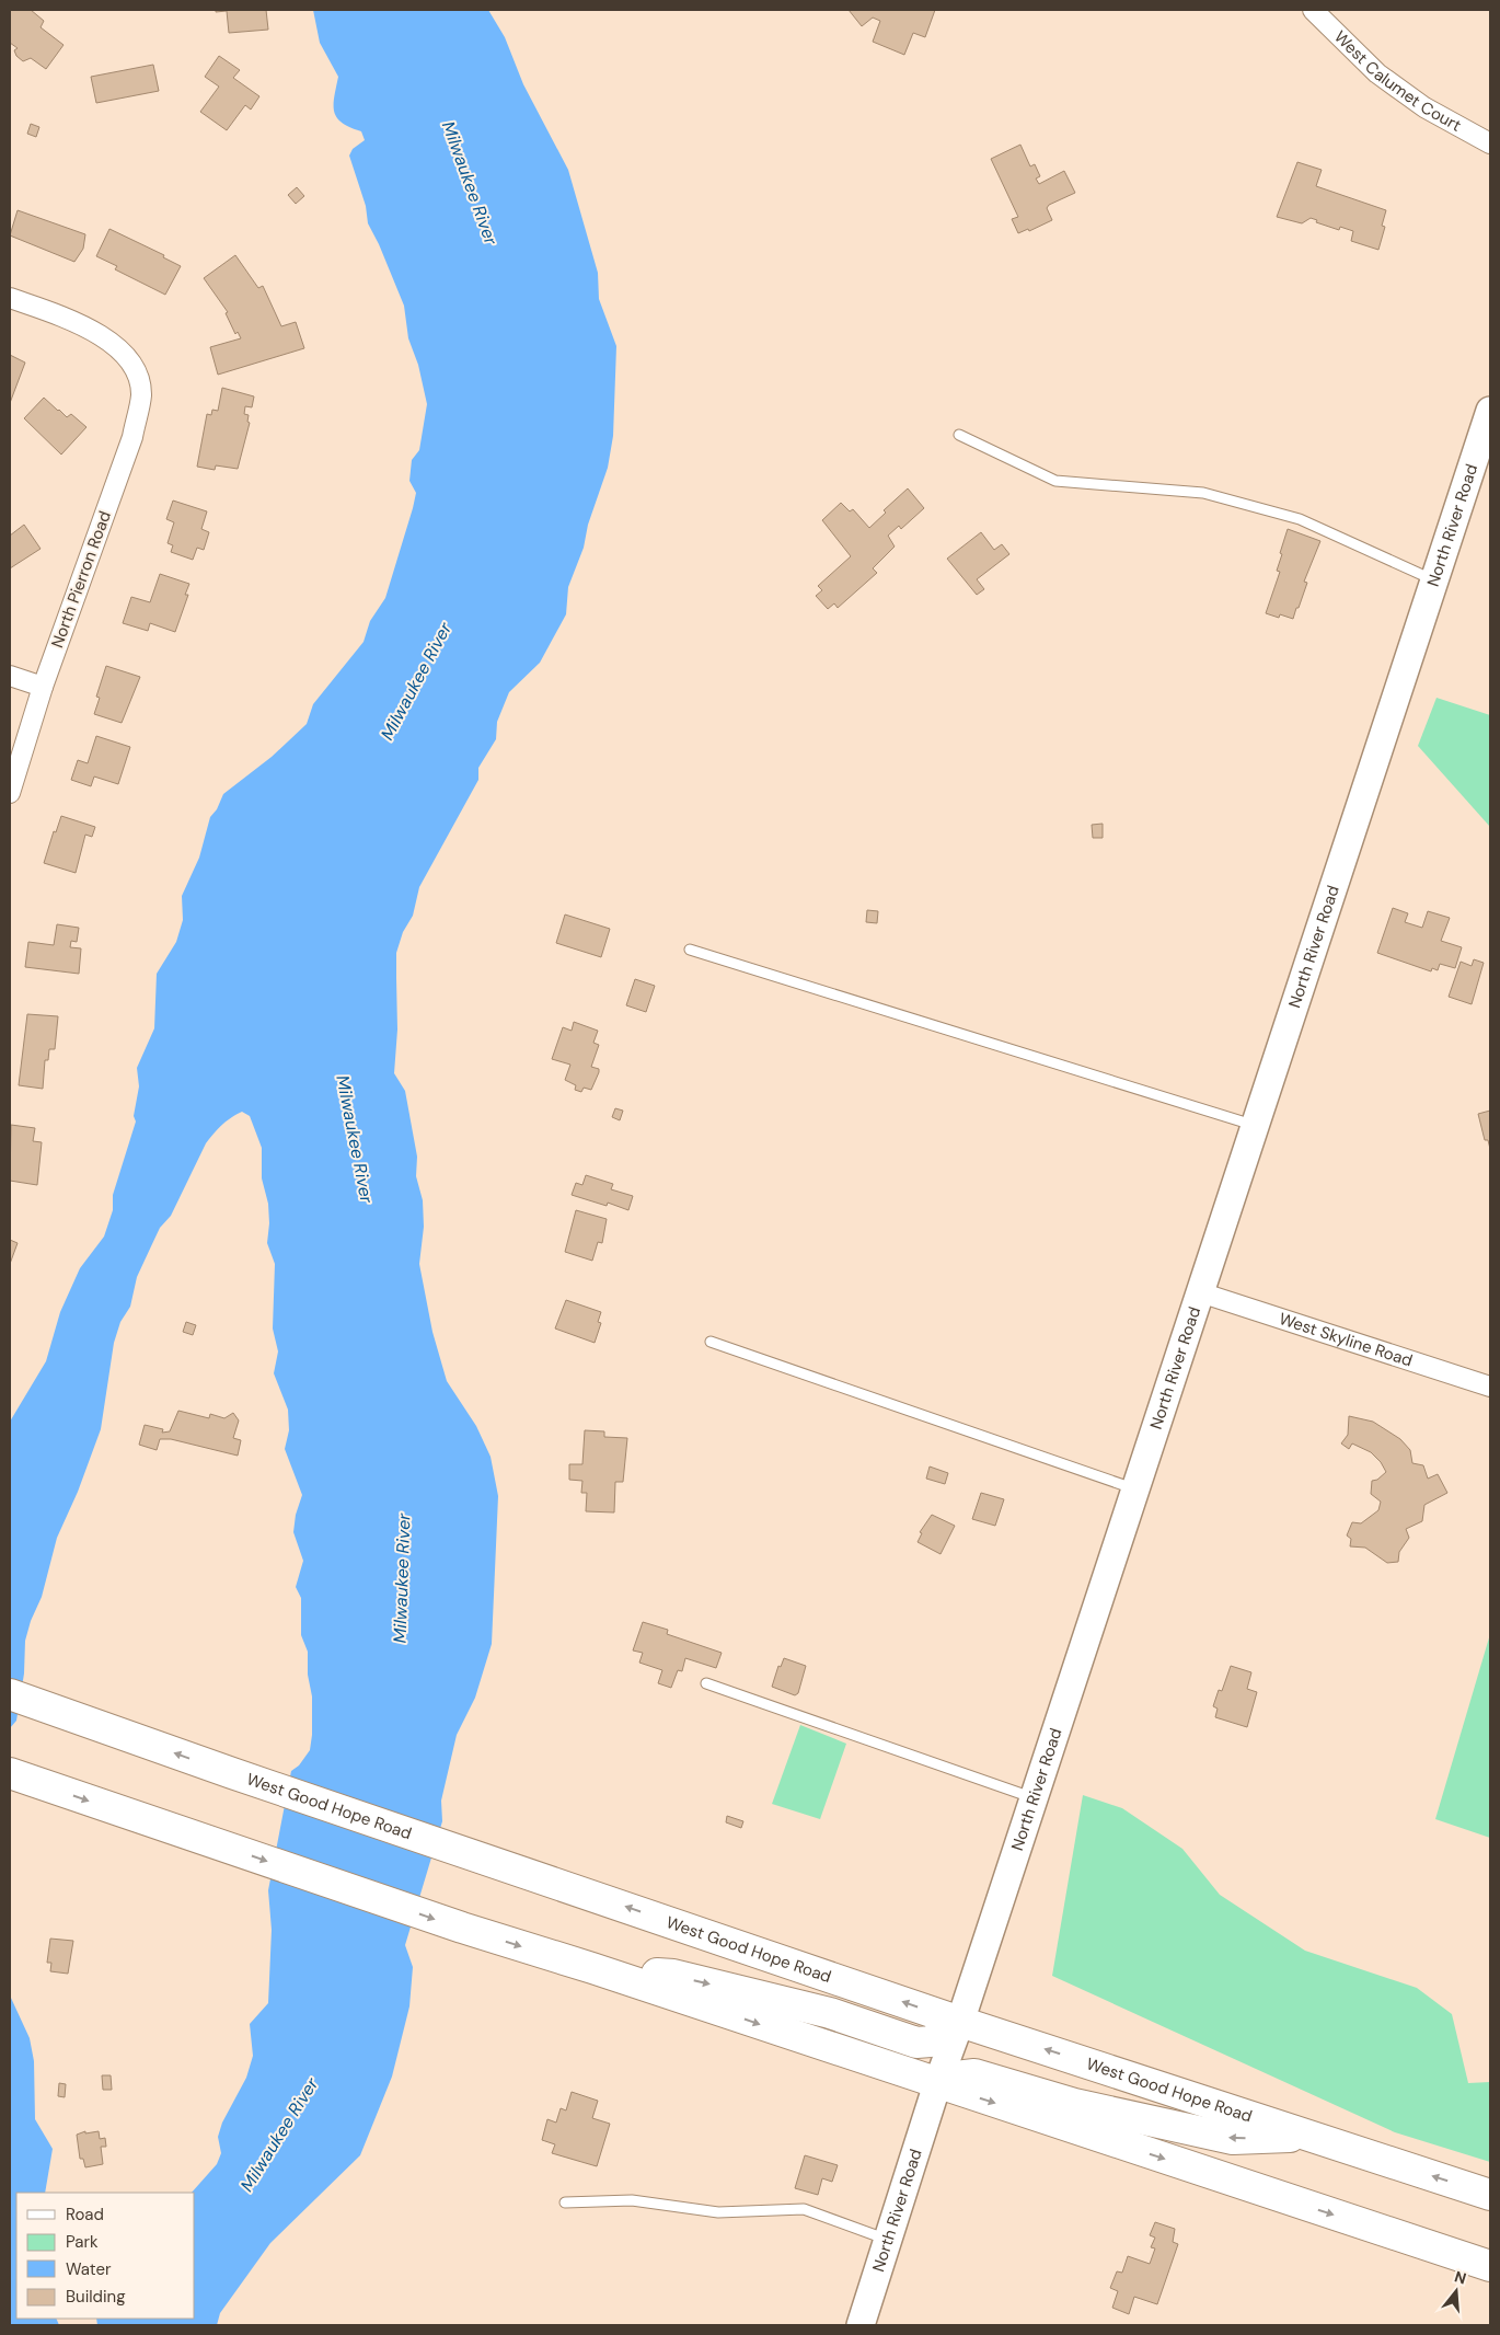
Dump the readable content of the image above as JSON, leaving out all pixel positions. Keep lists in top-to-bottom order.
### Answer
{
  "streets": {
    "main road": ["West Good Hope Road"],
    "street": [
      "West Calumet Court",
      "North River Road",
      "North Pierron Road",
      "West Skyline Road"
    ]
  },
  "crossings": [
    ["North River Road", "West Skyline Road"],
    ["North River Road", "West Good Hope Road"]
  ],
  "water": ["Milwaukee River"],
  "legend": [
    "Road",
    "Park",
    "Water",
    "Building"
  ],
  "north": "top"
}
